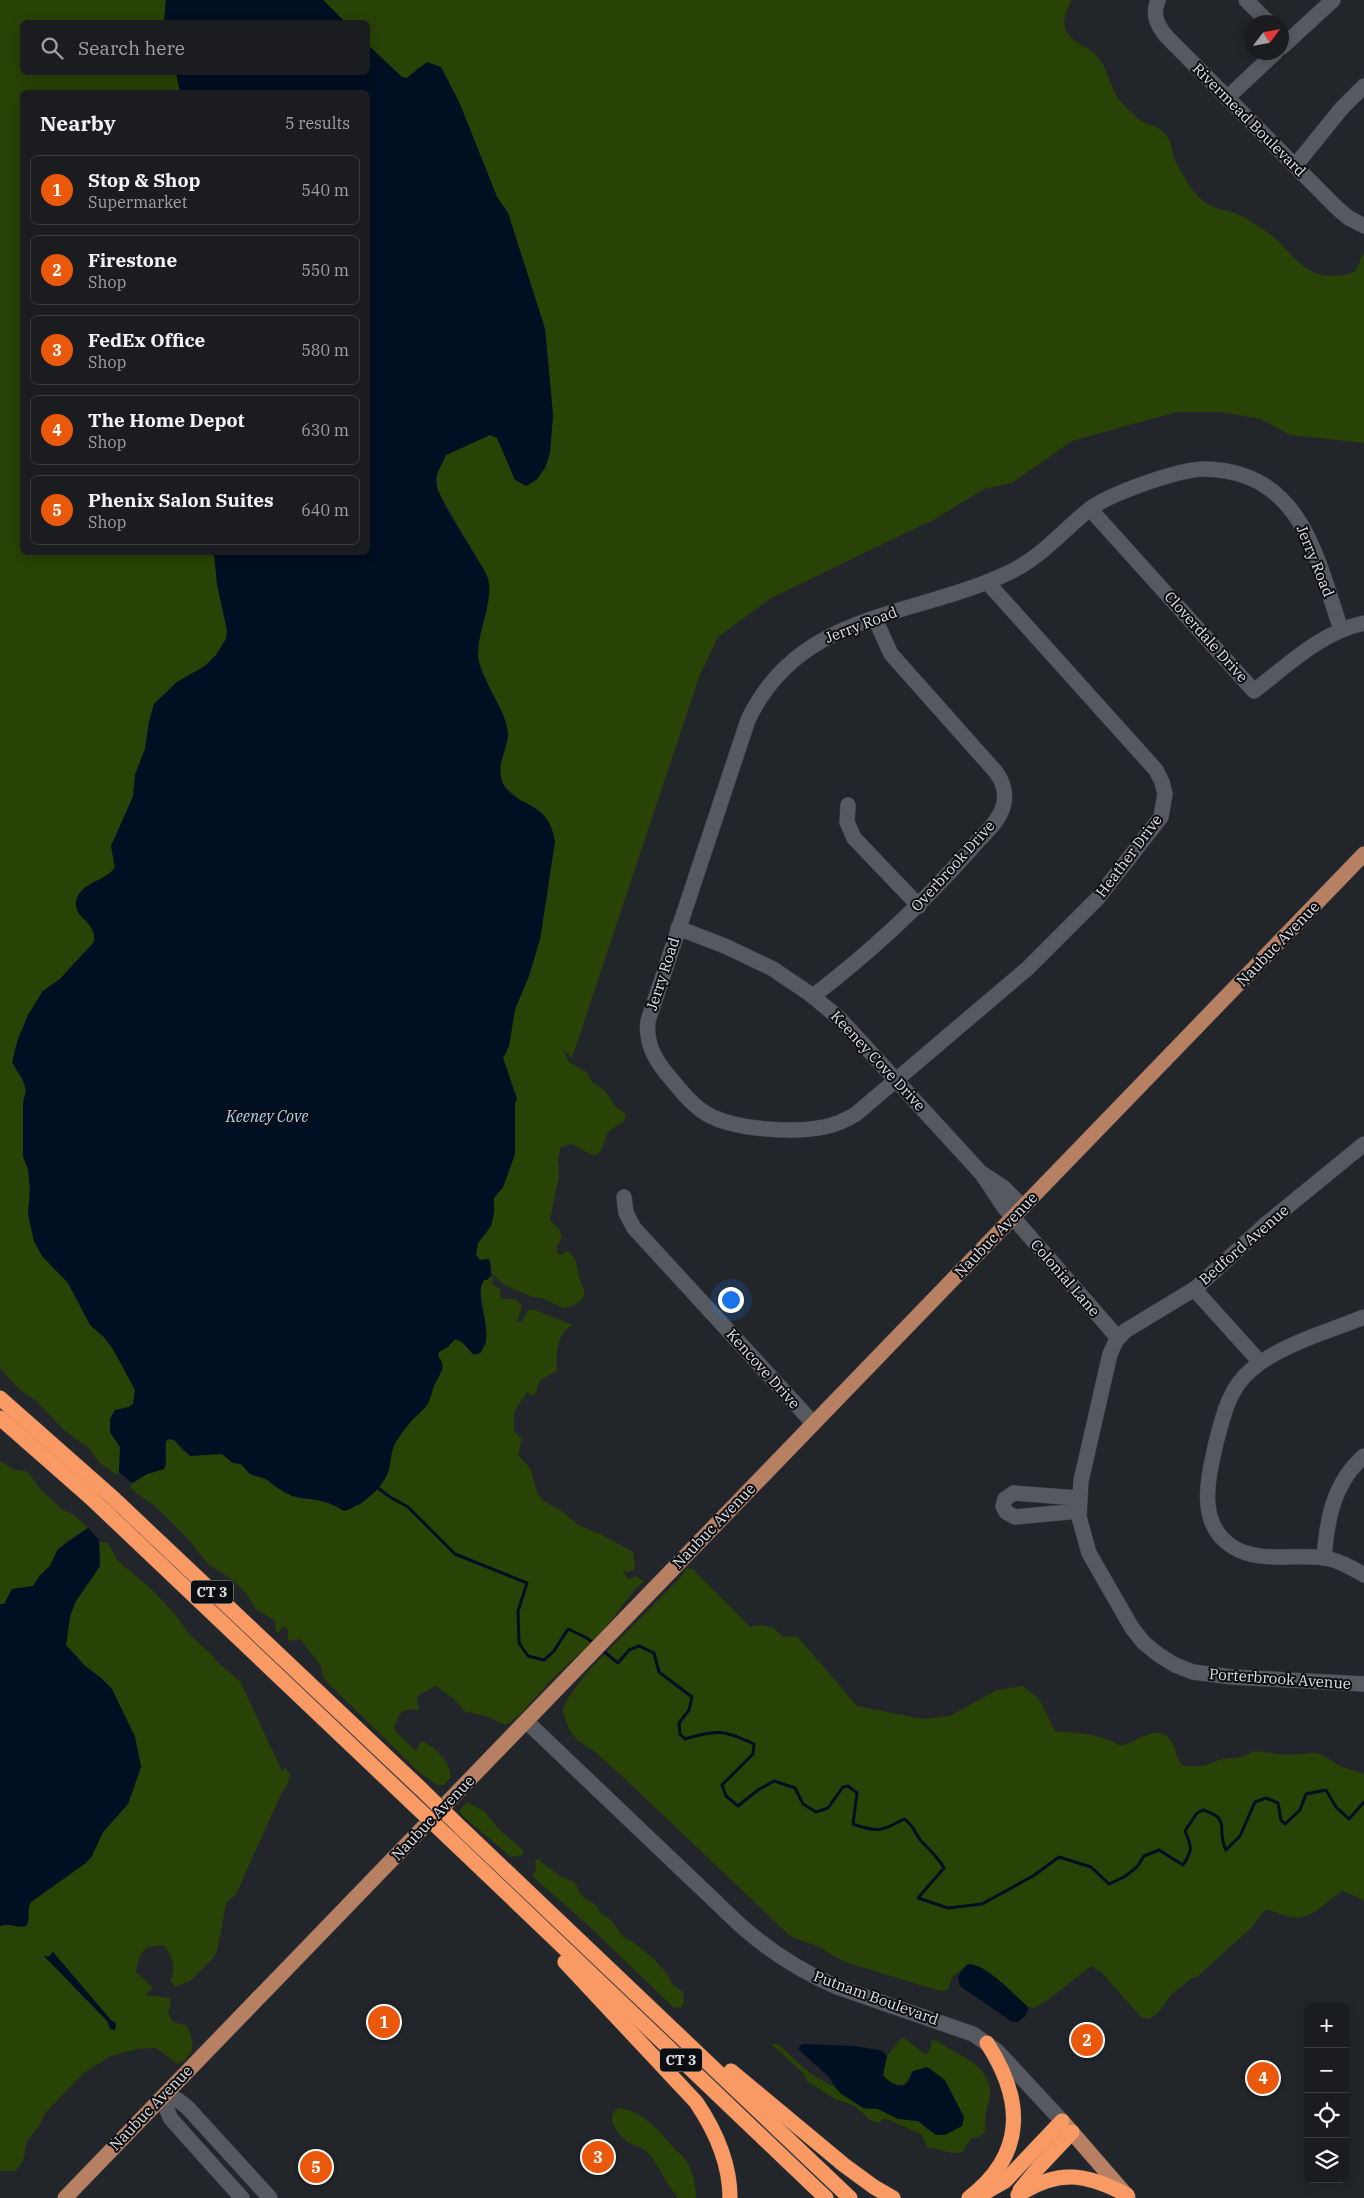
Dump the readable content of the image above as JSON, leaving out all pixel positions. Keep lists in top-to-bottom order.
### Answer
{
  "streets": {
    "highway": ["CT 3"],
    "main road": ["Naubuc Avenue", "Putnam Boulevard"],
    "street": [
      "Rivermead Boulevard",
      "Jerry Road",
      "Cloverdale Drive",
      "Heather Drive",
      "Overbrook Drive",
      "Keeney Cove Drive",
      "Bedford Avenue",
      "Colonial Lane",
      "Kencove Drive",
      "Porterbrook Avenue"
    ]
  },
  "crossings": [
    ["Jerry Road", "Cloverdale Drive"],
    ["Jerry Road", "Heather Drive"],
    ["Jerry Road", "Overbrook Drive"],
    ["Jerry Road", "Keeney Cove Drive"],
    ["Heather Drive", "Keeney Cove Drive"],
    ["Overbrook Drive", "Keeney Cove Drive"],
    ["Naubuc Avenue", "Keeney Cove Drive"],
    ["Naubuc Avenue", "Colonial Lane"],
    ["Naubuc Avenue", "Kencove Drive"],
    ["Naubuc Avenue", "Putnam Boulevard"],
    ["Keeney Cove Drive", "Colonial Lane"],
    ["Bedford Avenue", "Colonial Lane"],
    ["Bedford Avenue", "Porterbrook Avenue"],
    ["Colonial Lane", "Porterbrook Avenue"]
  ],
  "water": ["Keeney Cove"],
  "north": "top right",
  "page": {
    "search": "Search here",
    "heading": ["Nearby", "5 results"],
    "list": [
      {
        "mark": "1",
        "name": "Stop & Shop",
        "note": "Supermarket",
        "value": "540 m"
      },
      {
        "mark": "2",
        "name": "Firestone",
        "note": "Shop",
        "value": "550 m"
      },
      {
        "mark": "3",
        "name": "FedEx Office",
        "note": "Shop",
        "value": "580 m"
      },
      {
        "mark": "4",
        "name": "The Home Depot",
        "note": "Shop",
        "value": "630 m"
      },
      {
        "mark": "5",
        "name": "Phenix Salon Suites",
        "note": "Shop",
        "value": "640 m"
      }
    ],
    "map_buttons": ["+", "−"],
    "pins": [
      "1",
      "2",
      "4",
      "3",
      "5"
    ]
  }
}
